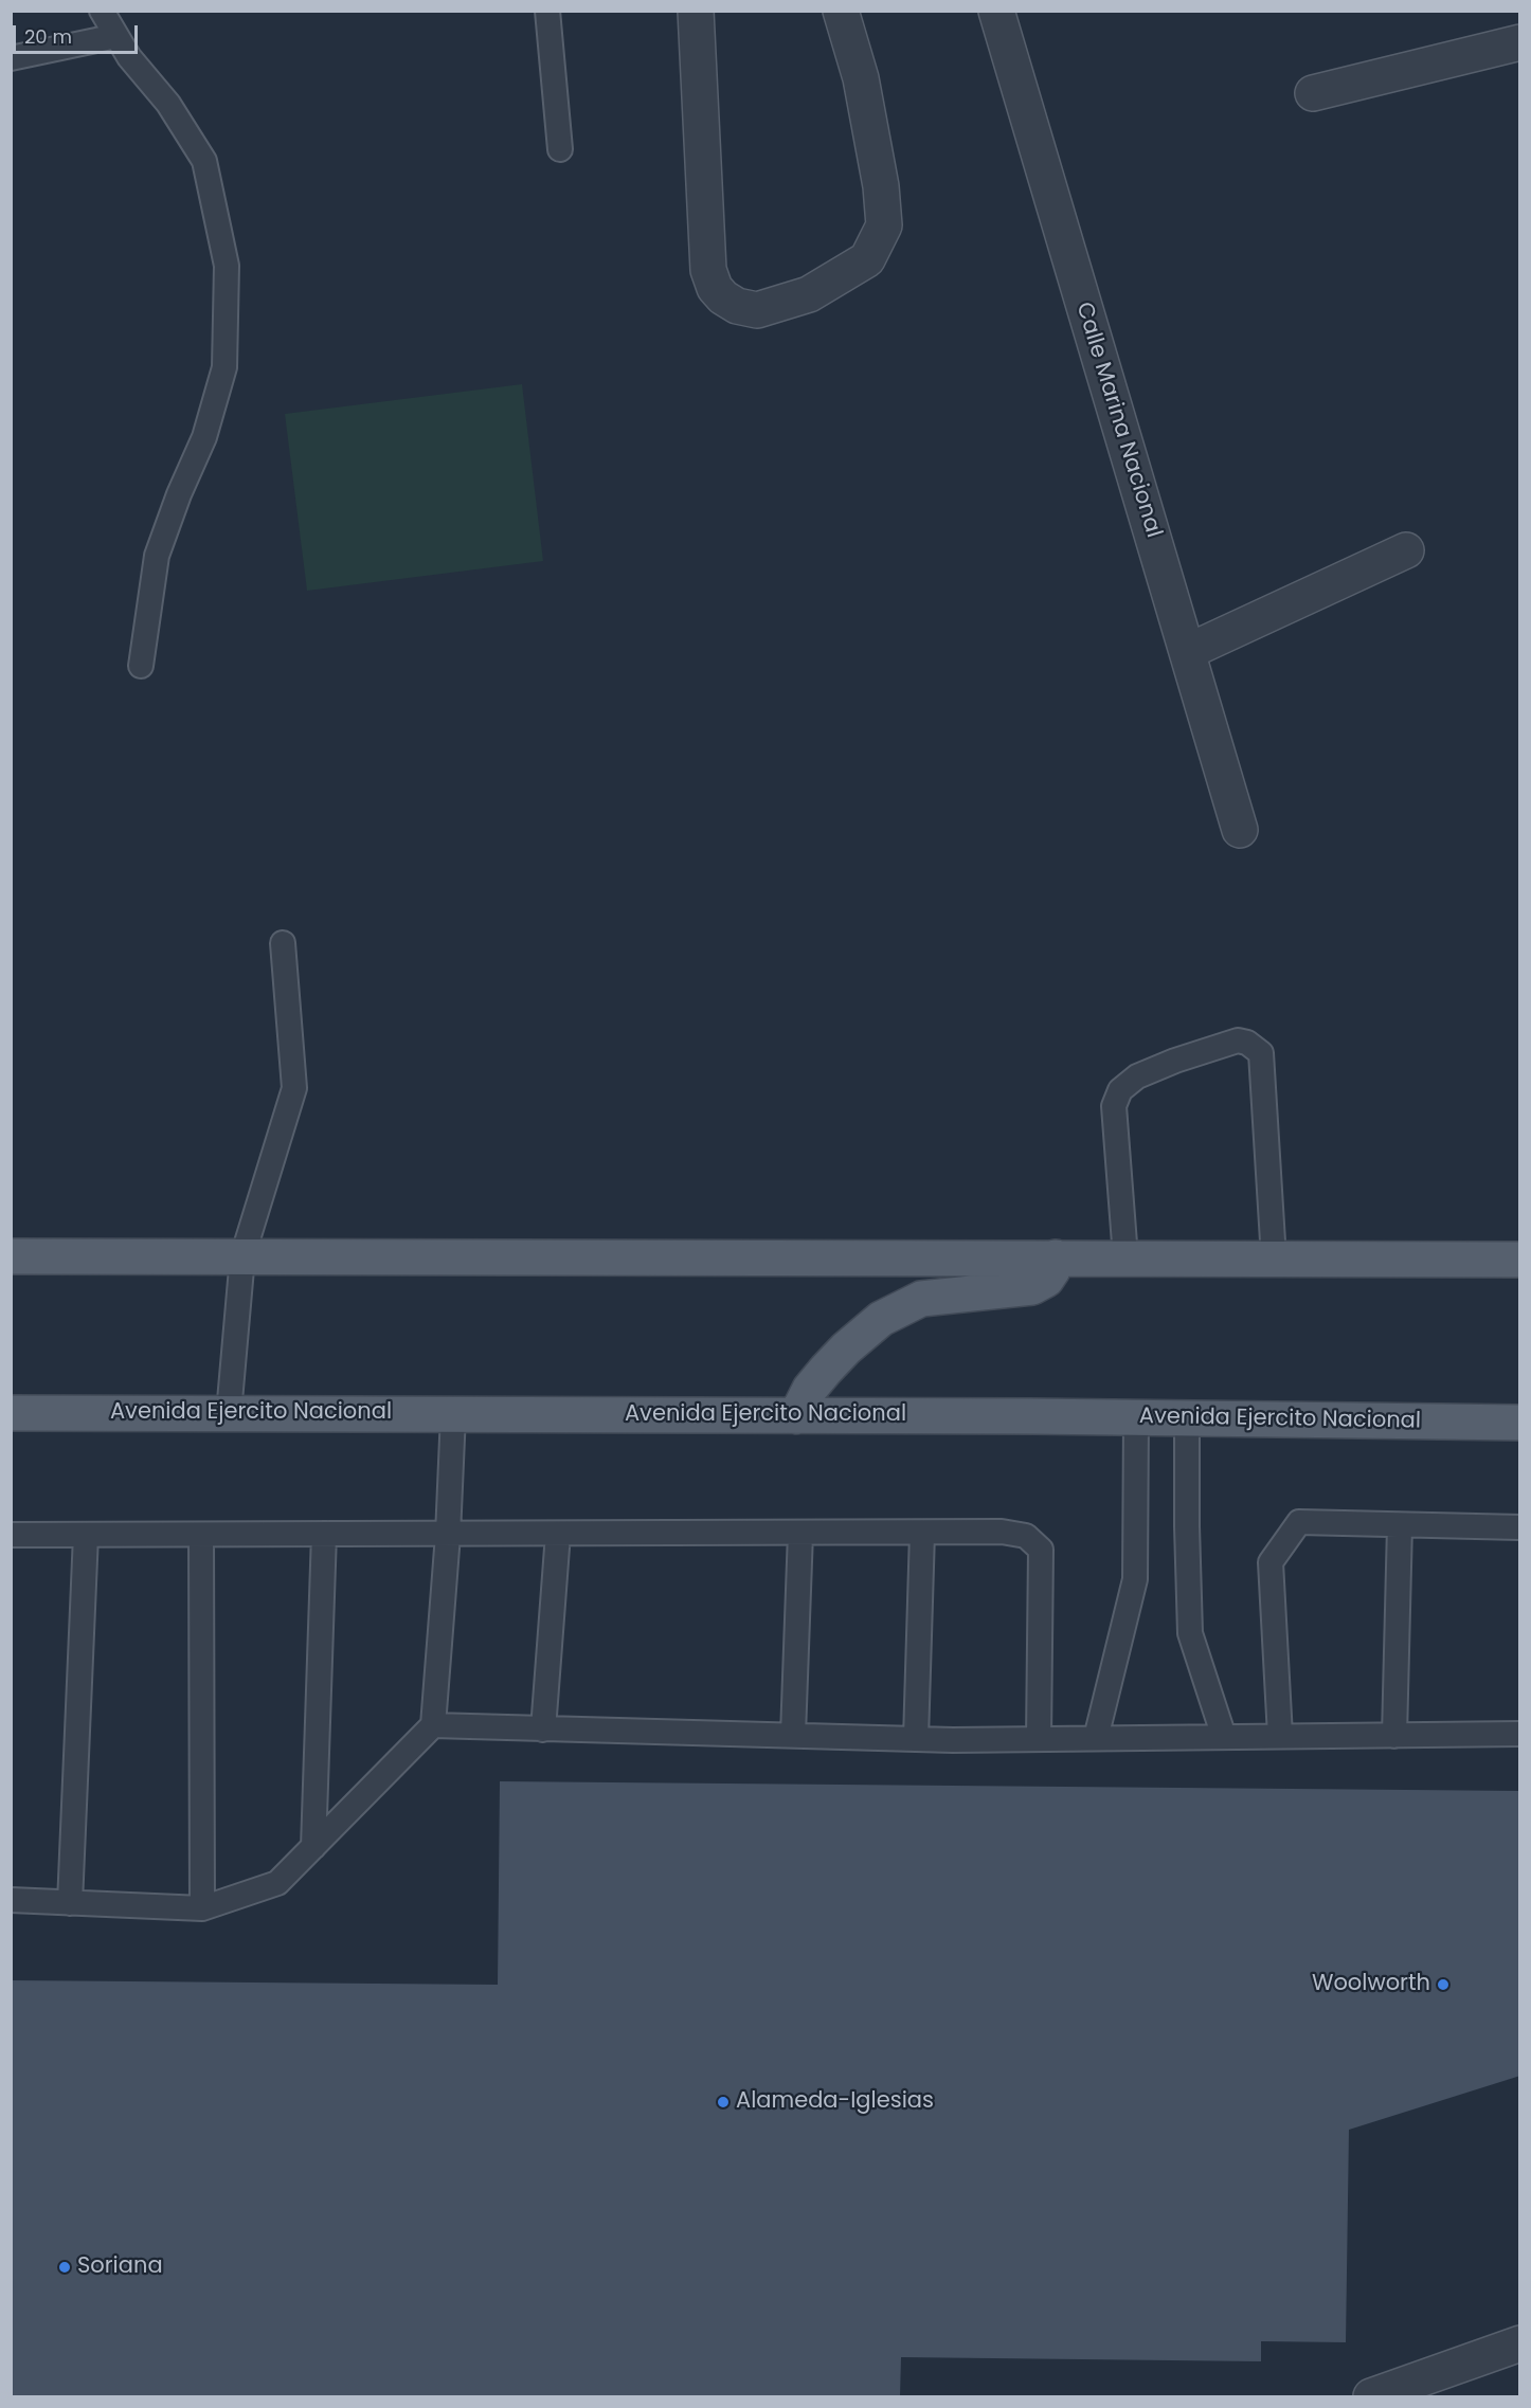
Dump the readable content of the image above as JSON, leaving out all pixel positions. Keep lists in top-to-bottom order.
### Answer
{
  "streets": {
    "main road": ["Avenida Ejercito Nacional"],
    "street": ["Calle Marina Nacional"]
  },
  "places": ["Woolworth", "Alameda-Iglesias", "Soriana"],
  "scale_bar": "20 m"
}
